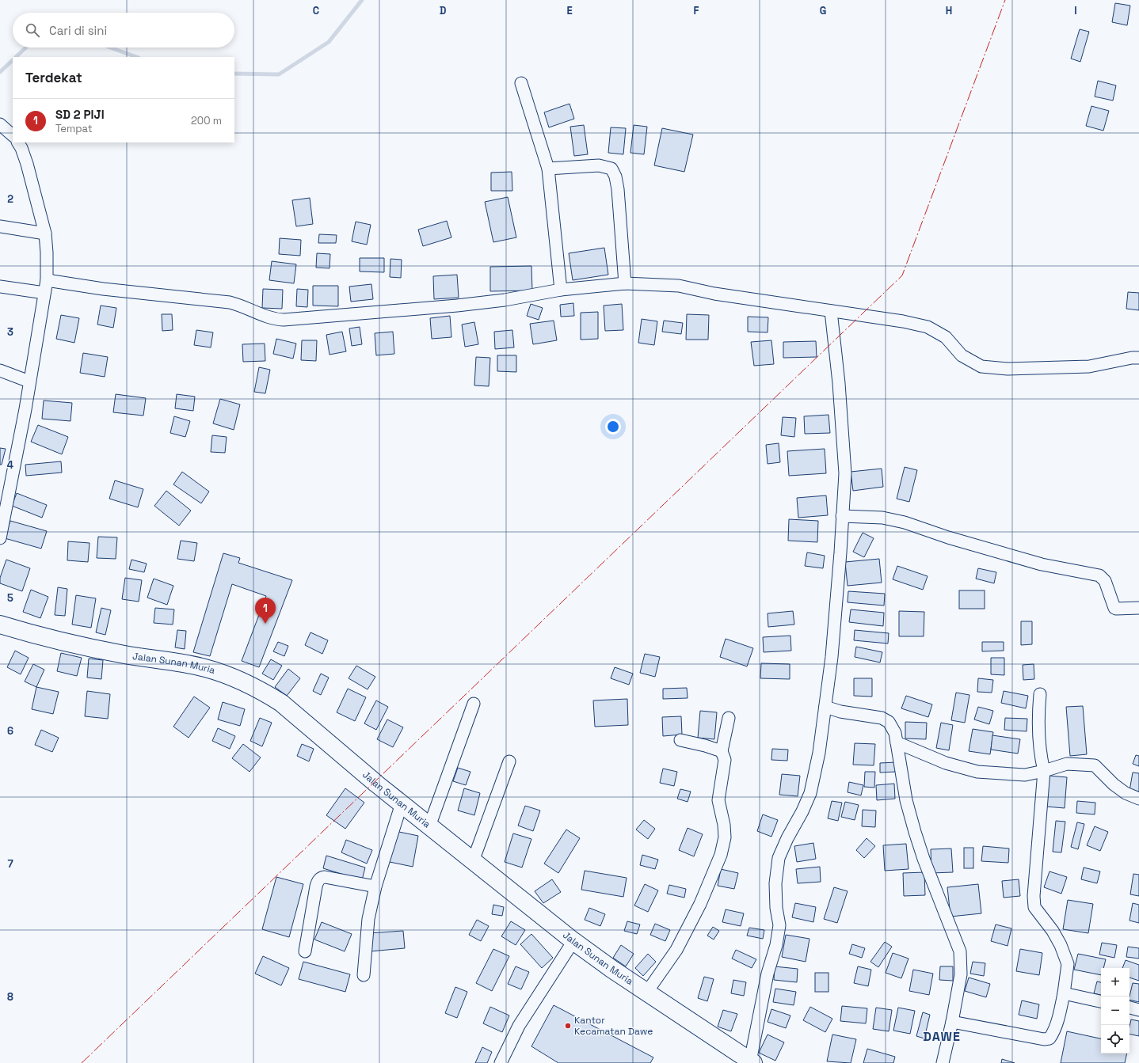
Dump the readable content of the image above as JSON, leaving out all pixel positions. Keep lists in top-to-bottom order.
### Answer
{
  "streets": {
    "main road": ["Jalan Sunan Muria"]
  },
  "districts": ["DAWE"],
  "places": ["Kantor Kecamatan Dawe"],
  "page": {
    "search": "Cari di sini",
    "heading": "Terdekat",
    "list": [
      {
        "mark": "1",
        "name": "SD 2 PIJI",
        "note": "Tempat",
        "value": "200 m"
      }
    ],
    "pins": "1",
    "map_buttons": ["+", "−"]
  },
  "grid": {
    "columns": [
      "C",
      "D",
      "E",
      "F",
      "G",
      "H",
      "I"
    ],
    "rows": [
      "2",
      "3",
      "4",
      "5",
      "6",
      "7",
      "8"
    ]
  }
}
